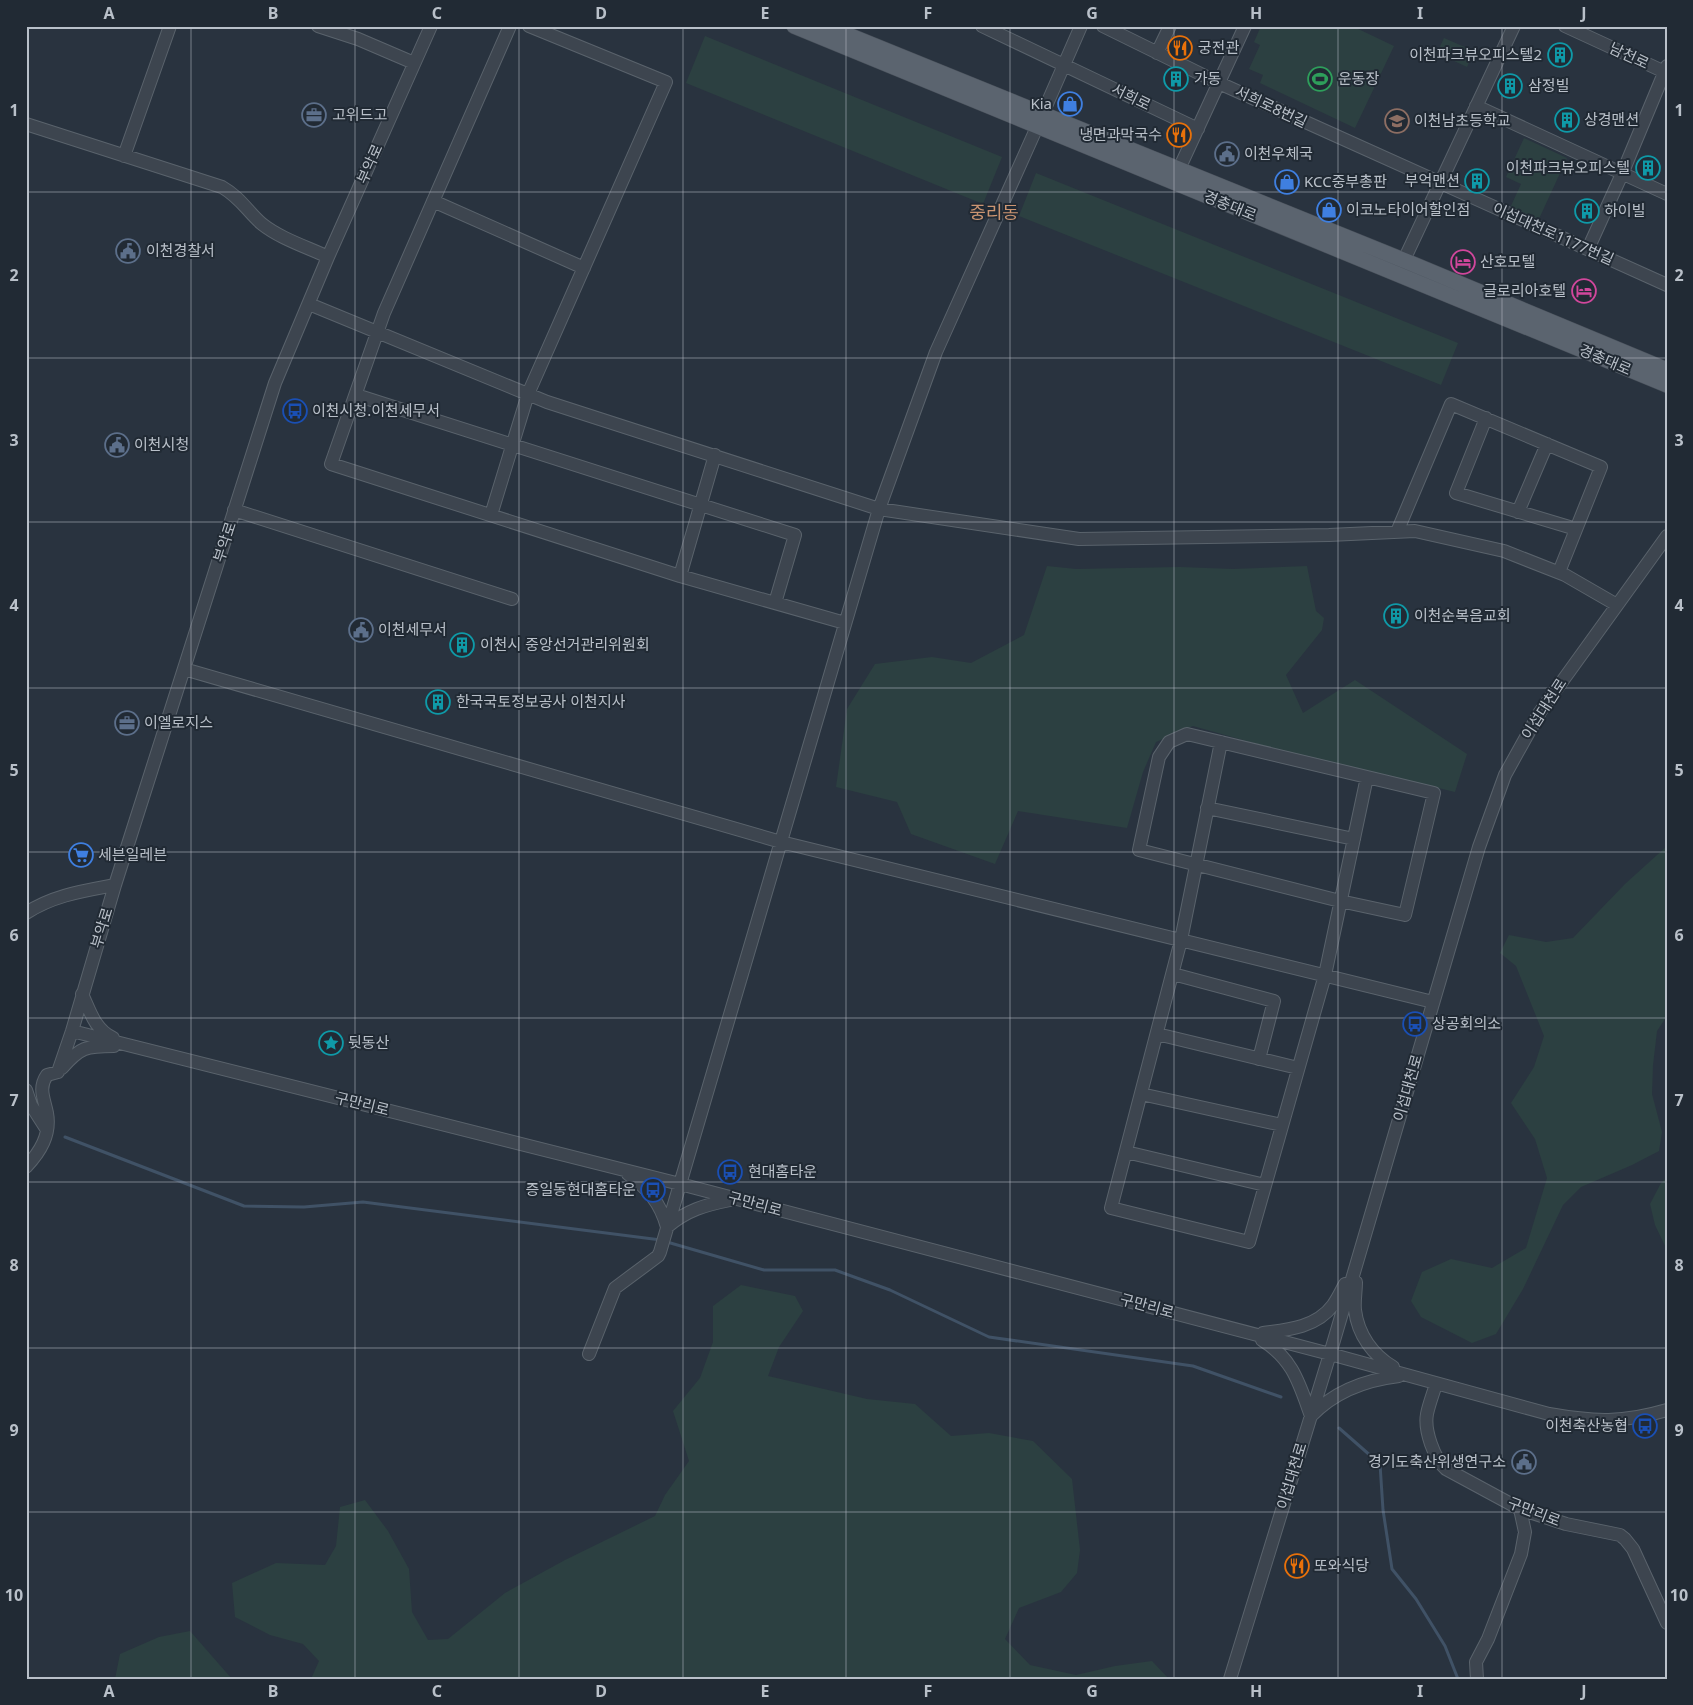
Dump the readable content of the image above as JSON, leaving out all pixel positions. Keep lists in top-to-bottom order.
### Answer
{
  "streets": {
    "main road": ["경충대로"],
    "street": [
      "남천로",
      "서희로",
      "서희로8번길",
      "부악로",
      "이섭대천로1177번길",
      "이섭대천로",
      "구만리로"
    ]
  },
  "crossings": [
    ["서희로8번길", "이섭대천로1177번길"],
    ["부악로", "구만리로"],
    ["이섭대천로", "구만리로"]
  ],
  "districts": ["중리동"],
  "places": {
    "restaurant": ["궁전관", "냉면과막국수", "또와식당"],
    "building": [
      "이천파크뷰오피스텔2",
      "가동",
      "삼정빌",
      "상경맨션",
      "이천파크뷰오피스텔",
      "부억맨션",
      "하이빌",
      "이천순복음교회",
      "이천시 중앙선거관리위원회",
      "한국국토정보공사 이천지사"
    ],
    "sports": ["운동장"],
    "shop": ["Kia", "KCC중부총판", "이코노타이어할인점"],
    "office": ["고위드고", "이엘로지스"],
    "school or university": ["이천남초등학교"],
    "public building": [
      "이천우체국",
      "이천경찰서",
      "이천시청",
      "이천세무서",
      "경기도축산위생연구소"
    ],
    "hotel": ["산호모텔", "글로리아호텔"],
    "bus stop": [
      "이천시청.이천세무서",
      "상공회의소",
      "현대홈타운",
      "증일동현대홈타운",
      "이천축산농협"
    ],
    "supermarket": ["세븐일레븐"],
    "place": ["뒷동산"]
  },
  "grid": {
    "columns": [
      "A",
      "B",
      "C",
      "D",
      "E",
      "F",
      "G",
      "H",
      "I",
      "J"
    ],
    "rows": [
      "1",
      "2",
      "3",
      "4",
      "5",
      "6",
      "7",
      "8",
      "9",
      "10"
    ]
  }
}
